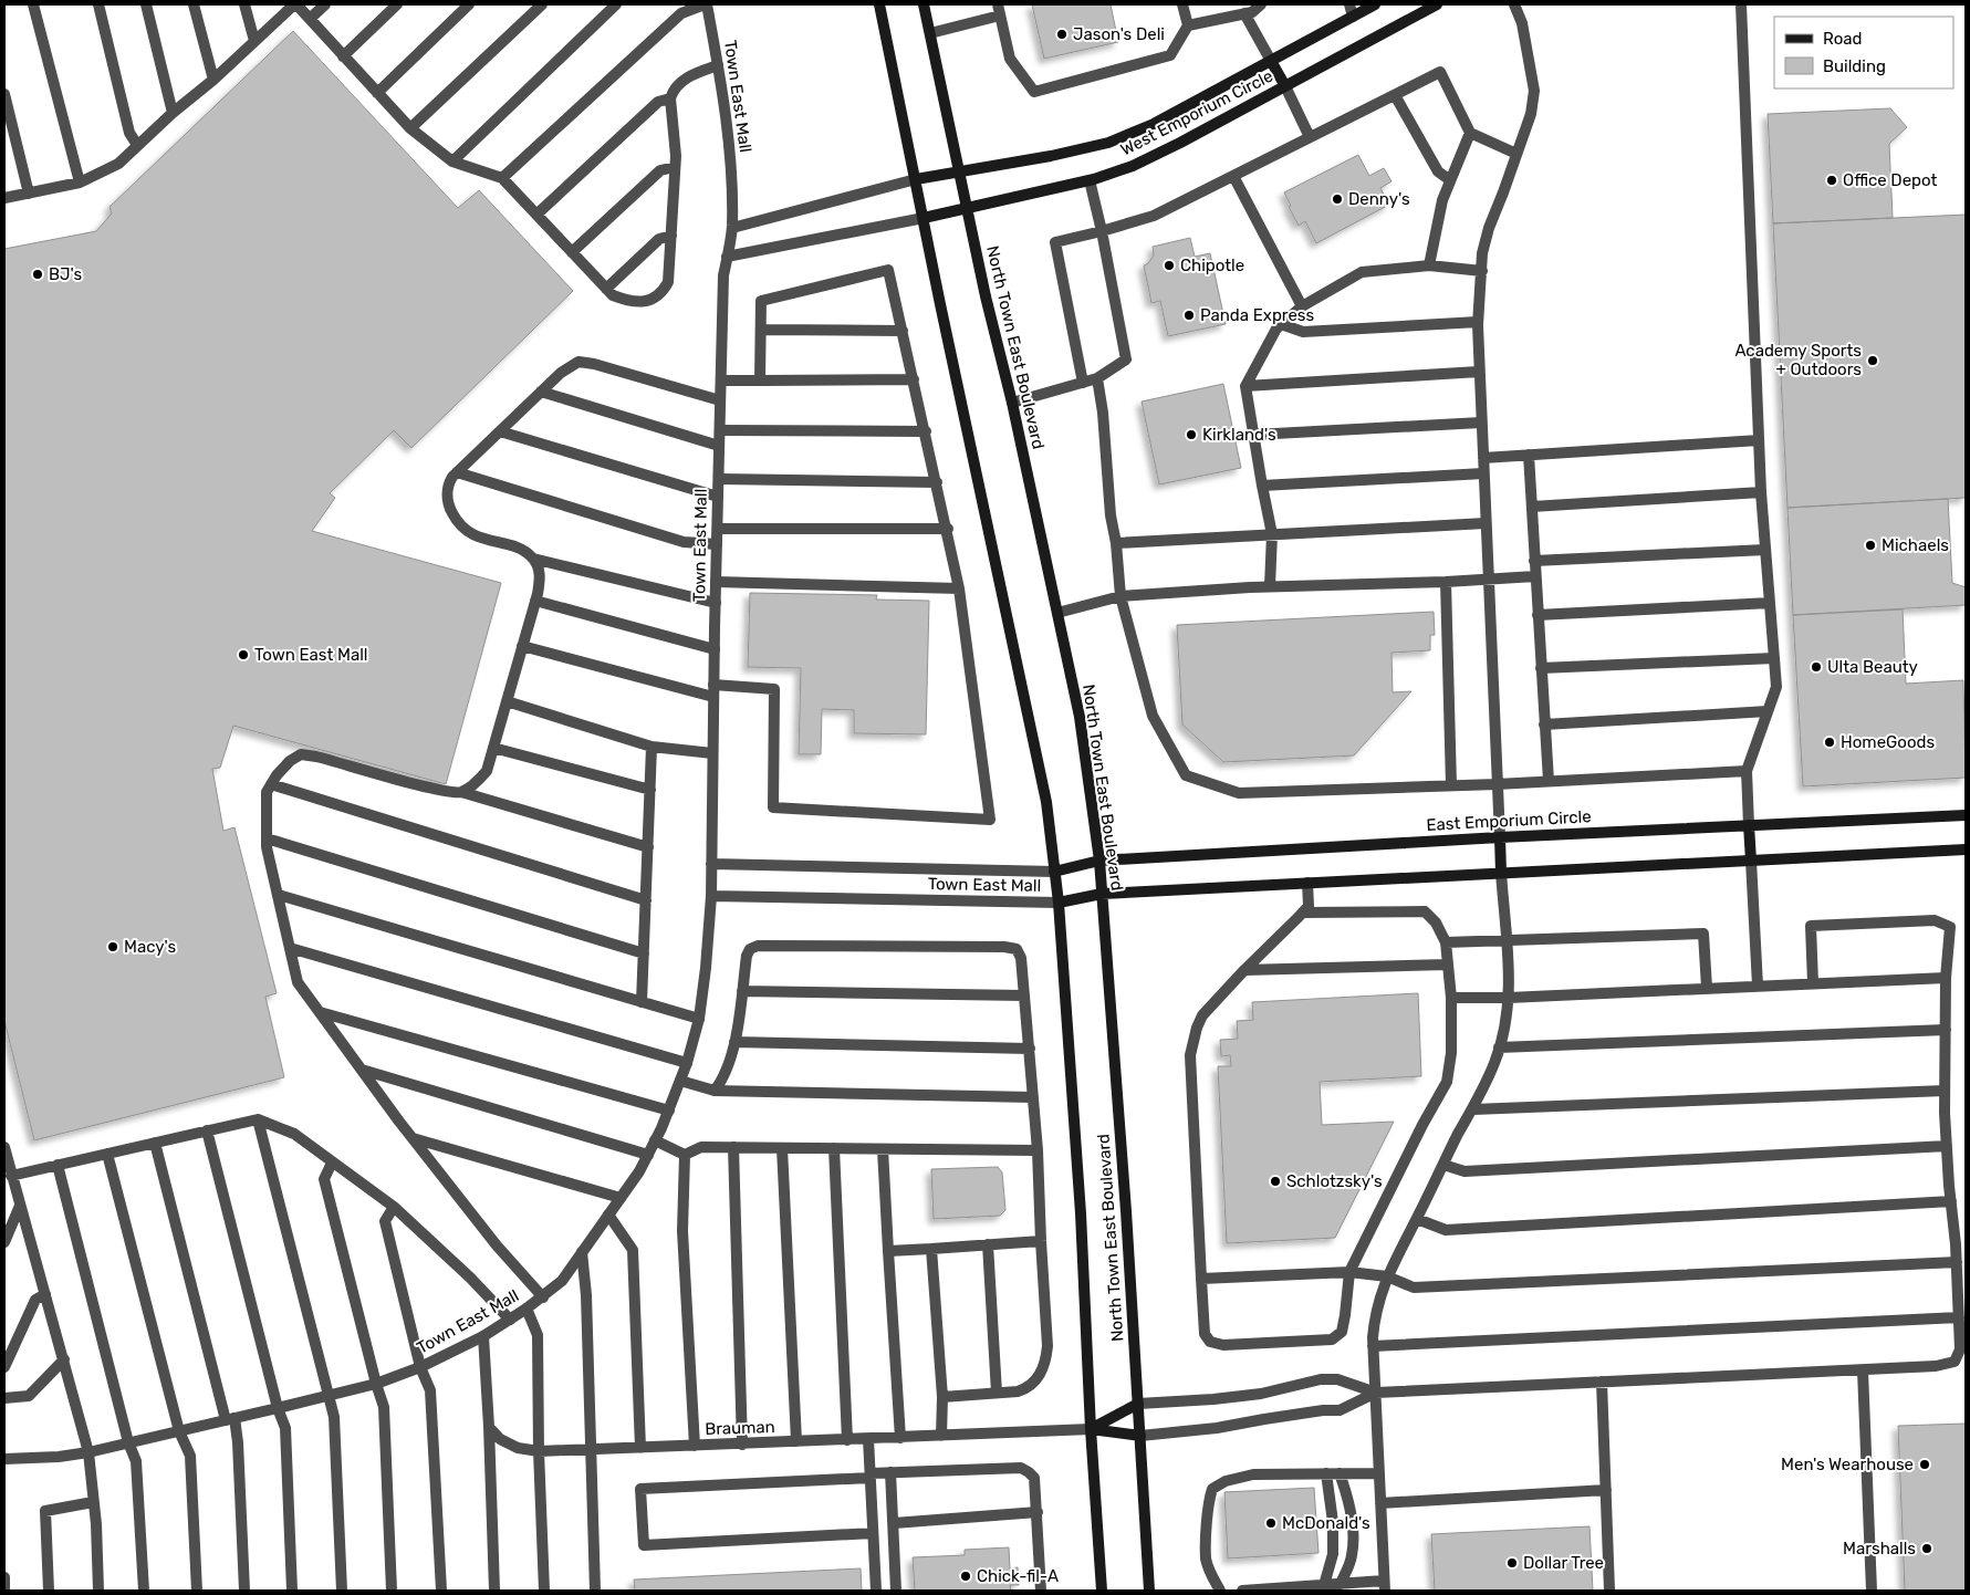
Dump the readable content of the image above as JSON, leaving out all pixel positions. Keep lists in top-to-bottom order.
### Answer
{
  "streets": {
    "main road": ["West Emporium Circle", "North Town East Boulevard", "East Emporium Circle"],
    "street": ["Town East Mall", "Brauman"]
  },
  "crossings": [
    ["Town East Mall", "North Town East Boulevard"],
    ["Town East Mall", "East Emporium Circle"],
    ["West Emporium Circle", "North Town East Boulevard"],
    ["North Town East Boulevard", "East Emporium Circle"],
    ["North Town East Boulevard", "Brauman"]
  ],
  "places": [
    "Jason's Deli",
    "Office Depot",
    "Denny's",
    "Chipotle",
    "BJ's",
    "Panda Express",
    "Academy Sports + Outdoors",
    "Kirkland's",
    "Michaels",
    "Town East Mall",
    "Ulta Beauty",
    "HomeGoods",
    "Macy's",
    "Schlotzsky's",
    "Men's Wearhouse",
    "McDonald's",
    "Marshalls",
    "Dollar Tree",
    "Chick-fil-A"
  ],
  "legend": ["Road", "Building"]
}
